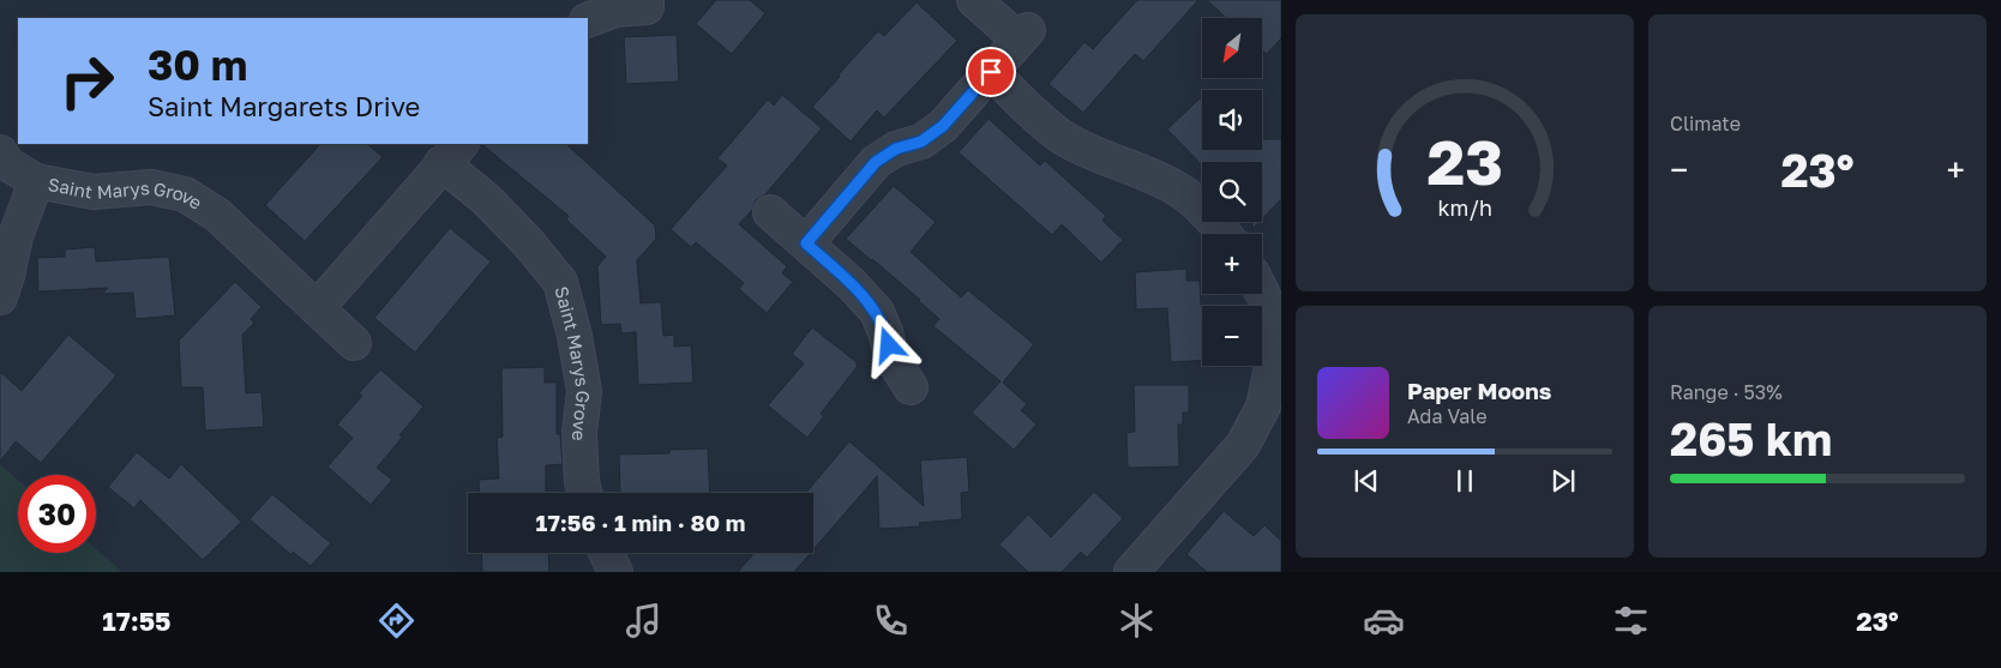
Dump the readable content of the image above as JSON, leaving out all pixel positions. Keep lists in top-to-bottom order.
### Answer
{
  "streets": {
    "street": ["Saint Marys Grove"]
  },
  "north": "bottom left",
  "page": {
    "tile": [
      "Climate",
      ["Range · 53%", "265 km"]
    ],
    "map_buttons": ["+", "−"],
    "turn": ["30 m", "Saint Margarets Drive"],
    "heat": ["−", "23°", "+"],
    "song": ["Paper Moons", "Ada Vale"],
    "limit": "30",
    "trip": "17:56 · 1 min · 80 m",
    "tabs": ["17:55", "23°"],
    "gauge": ["23", "km/h"]
  }
}
